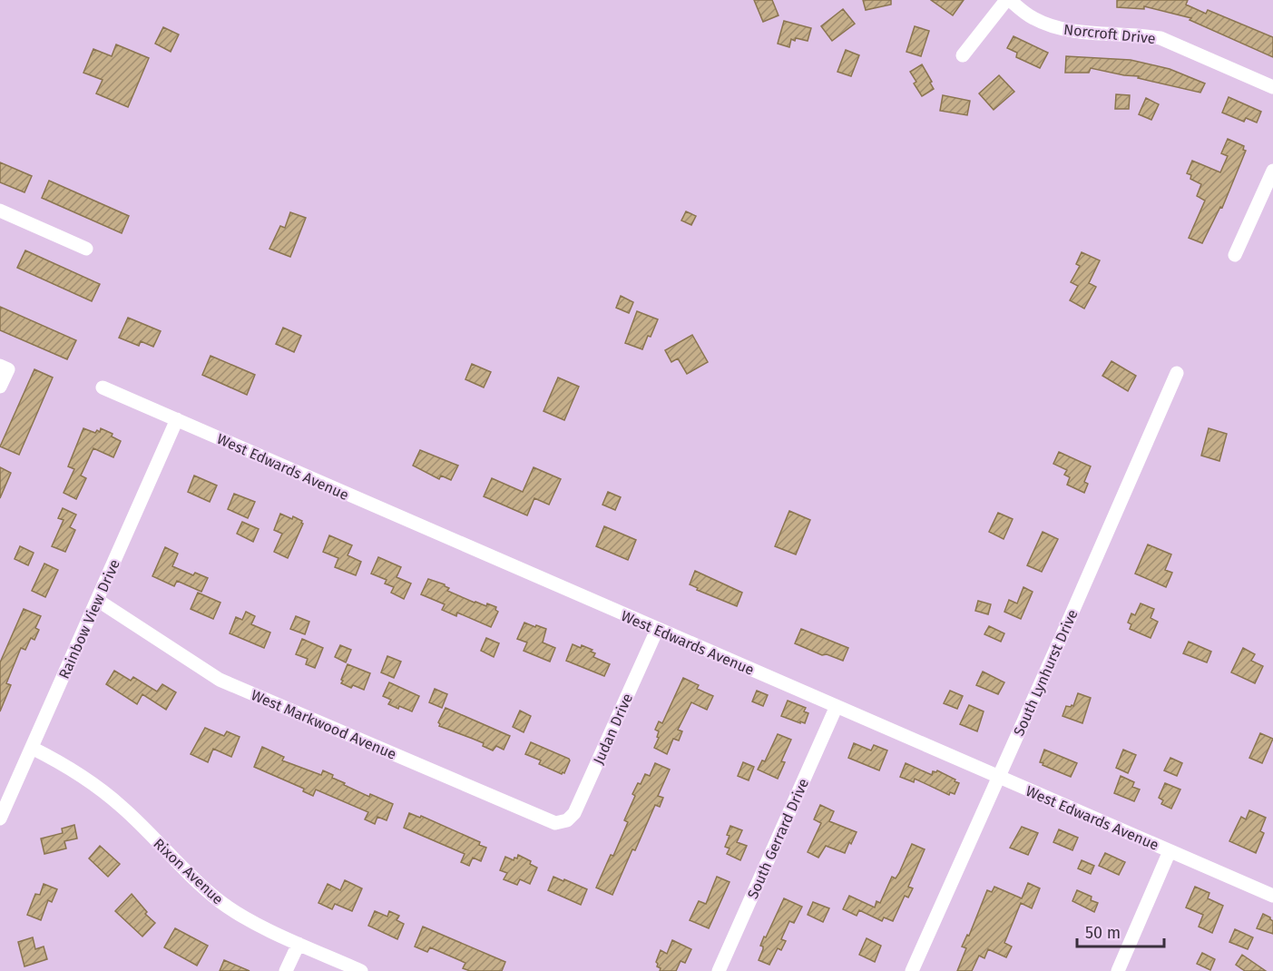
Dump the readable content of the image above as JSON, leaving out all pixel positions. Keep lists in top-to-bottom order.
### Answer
{
  "streets": {
    "street": [
      "Norcroft Drive",
      "West Edwards Avenue",
      "Rainbow View Drive",
      "South Lynhurst Drive",
      "West Markwood Avenue",
      "Judan Drive",
      "South Gerrard Drive",
      "Rixon Avenue"
    ]
  },
  "crossings": [
    ["West Edwards Avenue", "Rainbow View Drive"],
    ["West Edwards Avenue", "South Lynhurst Drive"],
    ["West Edwards Avenue", "Judan Drive"],
    ["West Edwards Avenue", "South Gerrard Drive"],
    ["Rainbow View Drive", "West Markwood Avenue"],
    ["Rainbow View Drive", "Rixon Avenue"],
    ["West Markwood Avenue", "Judan Drive"]
  ],
  "scale_bar": "50 m"
}
